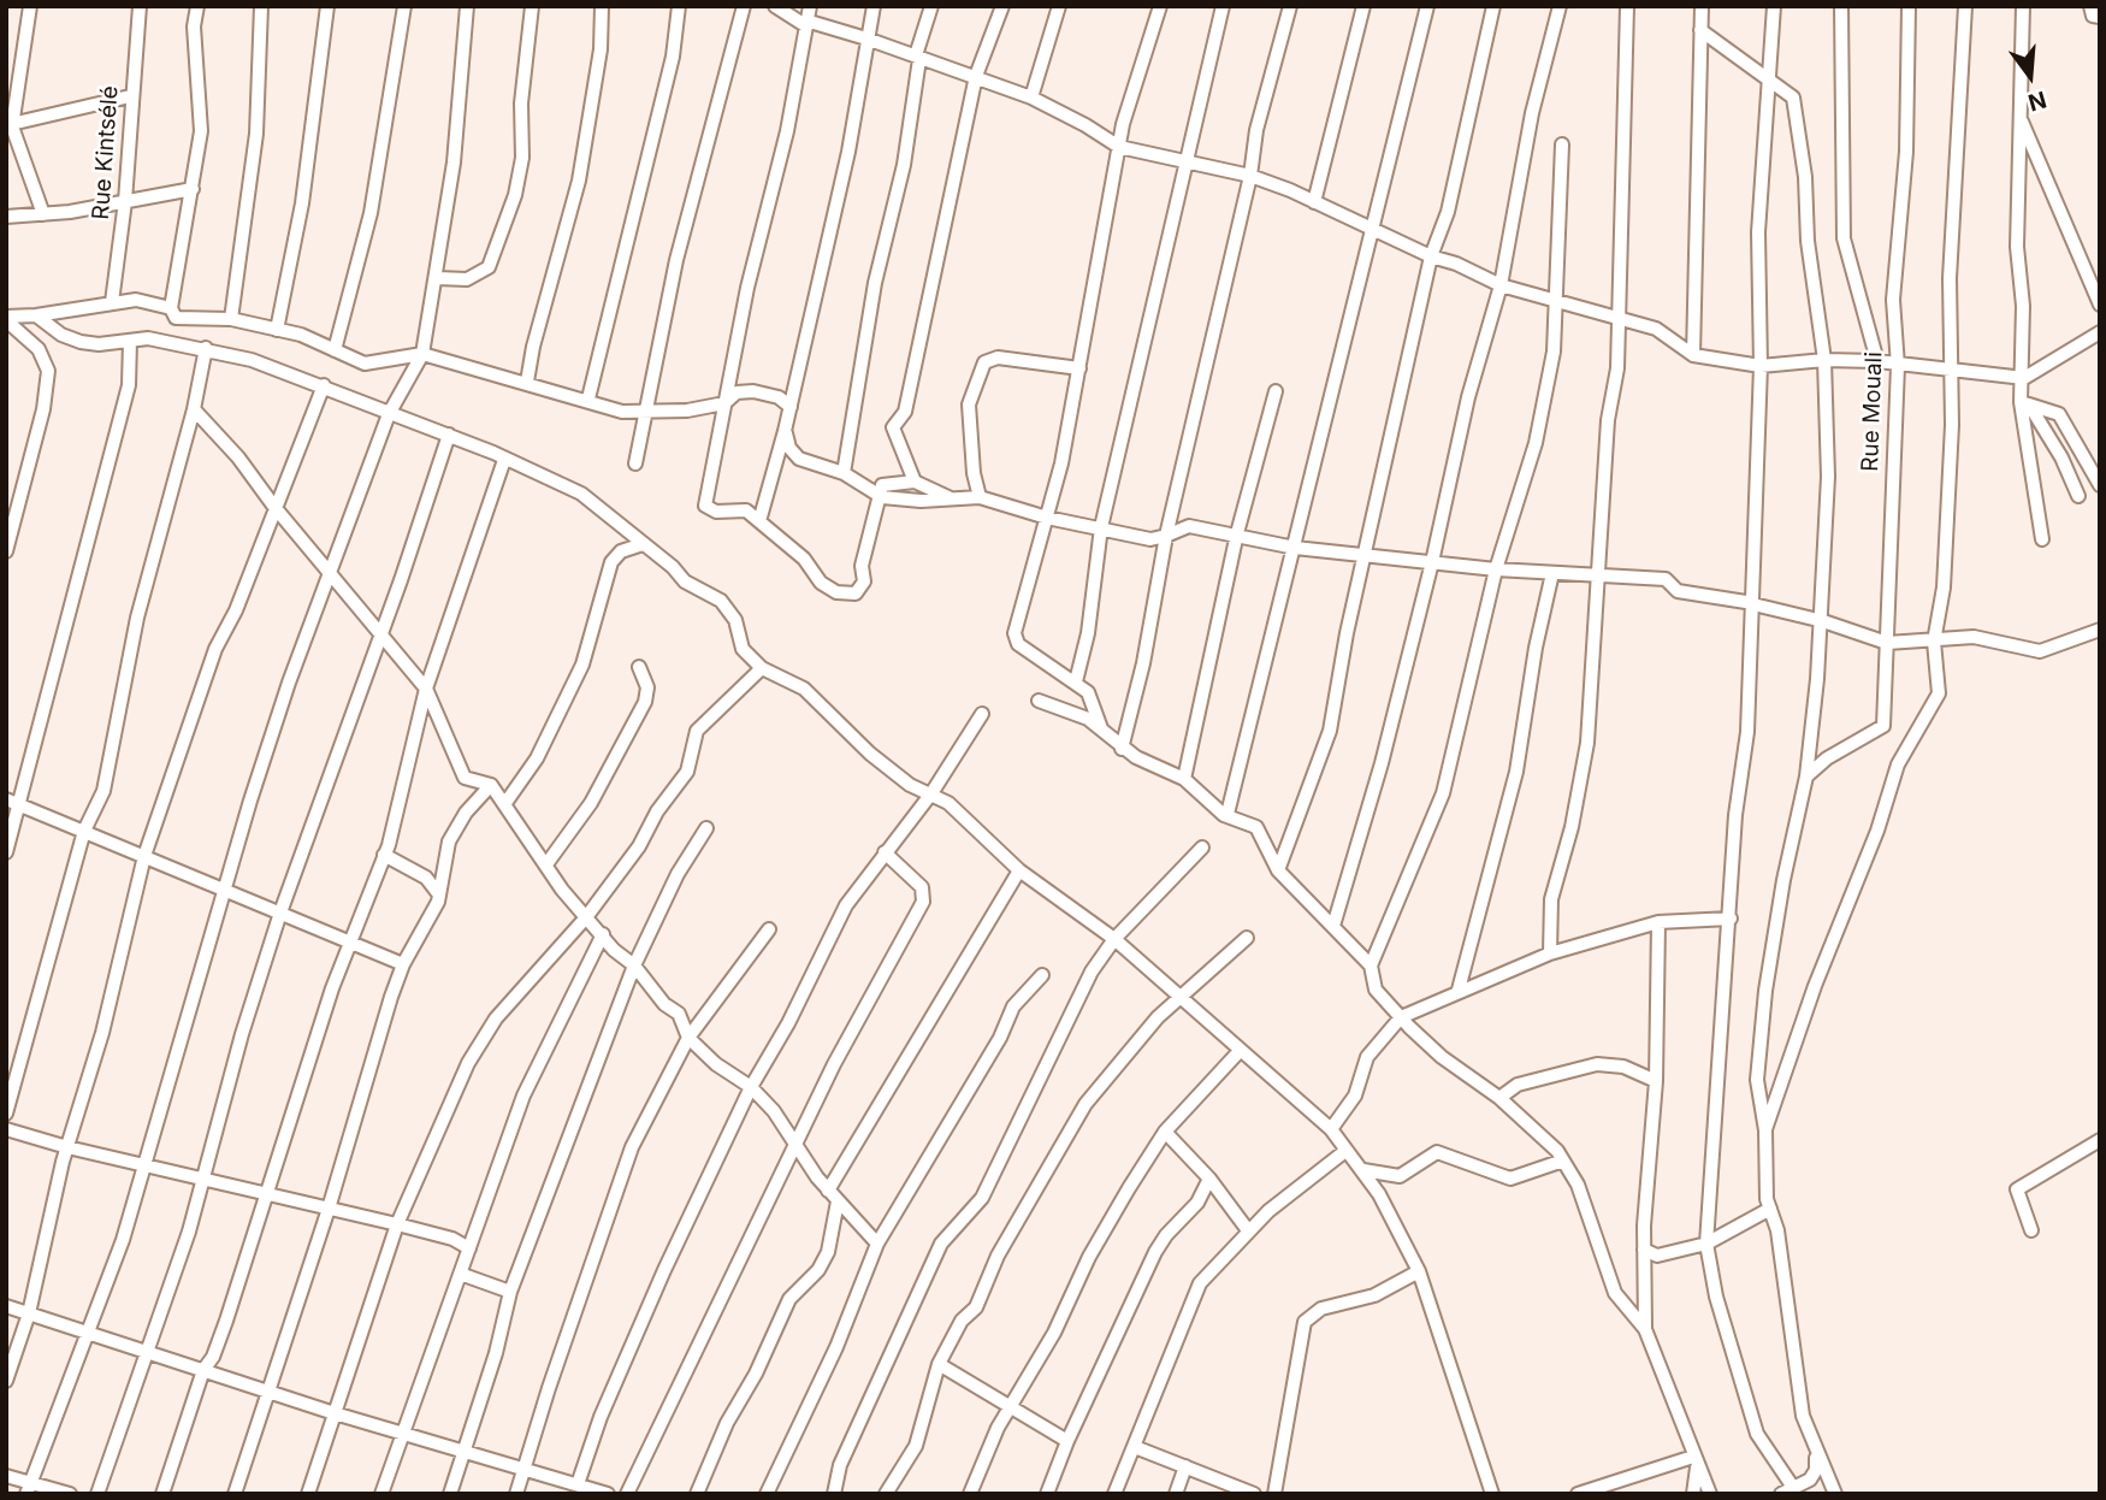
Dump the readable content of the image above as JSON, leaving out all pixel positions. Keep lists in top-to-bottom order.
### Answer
{
  "streets": {
    "street": ["Rue Kintsélé", "Rue Mouali"]
  },
  "north": "bottom"
}
